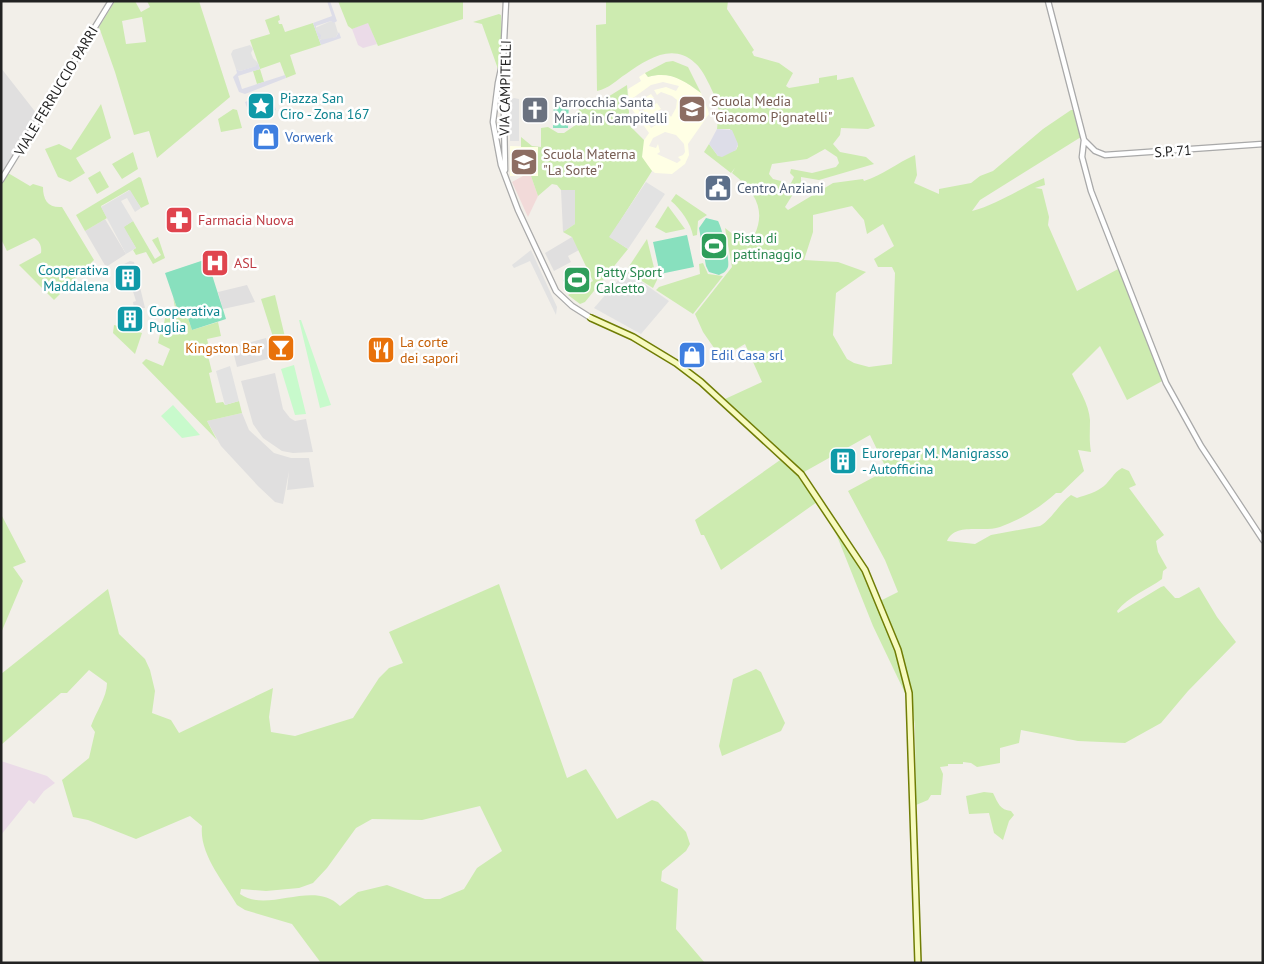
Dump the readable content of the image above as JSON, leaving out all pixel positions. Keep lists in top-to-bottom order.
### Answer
{
  "streets": {
    "street": ["VIA CAMPITELLI", "VIALE FERRUCCIO PARRI", "S.P. 71"]
  },
  "places": {
    "place": ["Piazza San Ciro - Zona 167"],
    "school or university": ["Scuola Media \"Giacomo Pignatelli\"", "Scuola Materna \"La Sorte\""],
    "church": ["Parrocchia Santa Maria in Campitelli"],
    "shop": ["Vorwerk", "Edil Casa srl"],
    "public building": ["Centro Anziani"],
    "pharmacy": ["Farmacia Nuova"],
    "sports": ["Pista di pattinaggio", "Patty Sport Calcetto"],
    "hospital": ["ASL"],
    "building": ["Cooperativa Maddalena", "Cooperativa Puglia", "Eurorepar M. Manigrasso - Autofficina"],
    "bar": ["Kingston Bar"],
    "restaurant": ["La corte dei sapori"]
  }
}
